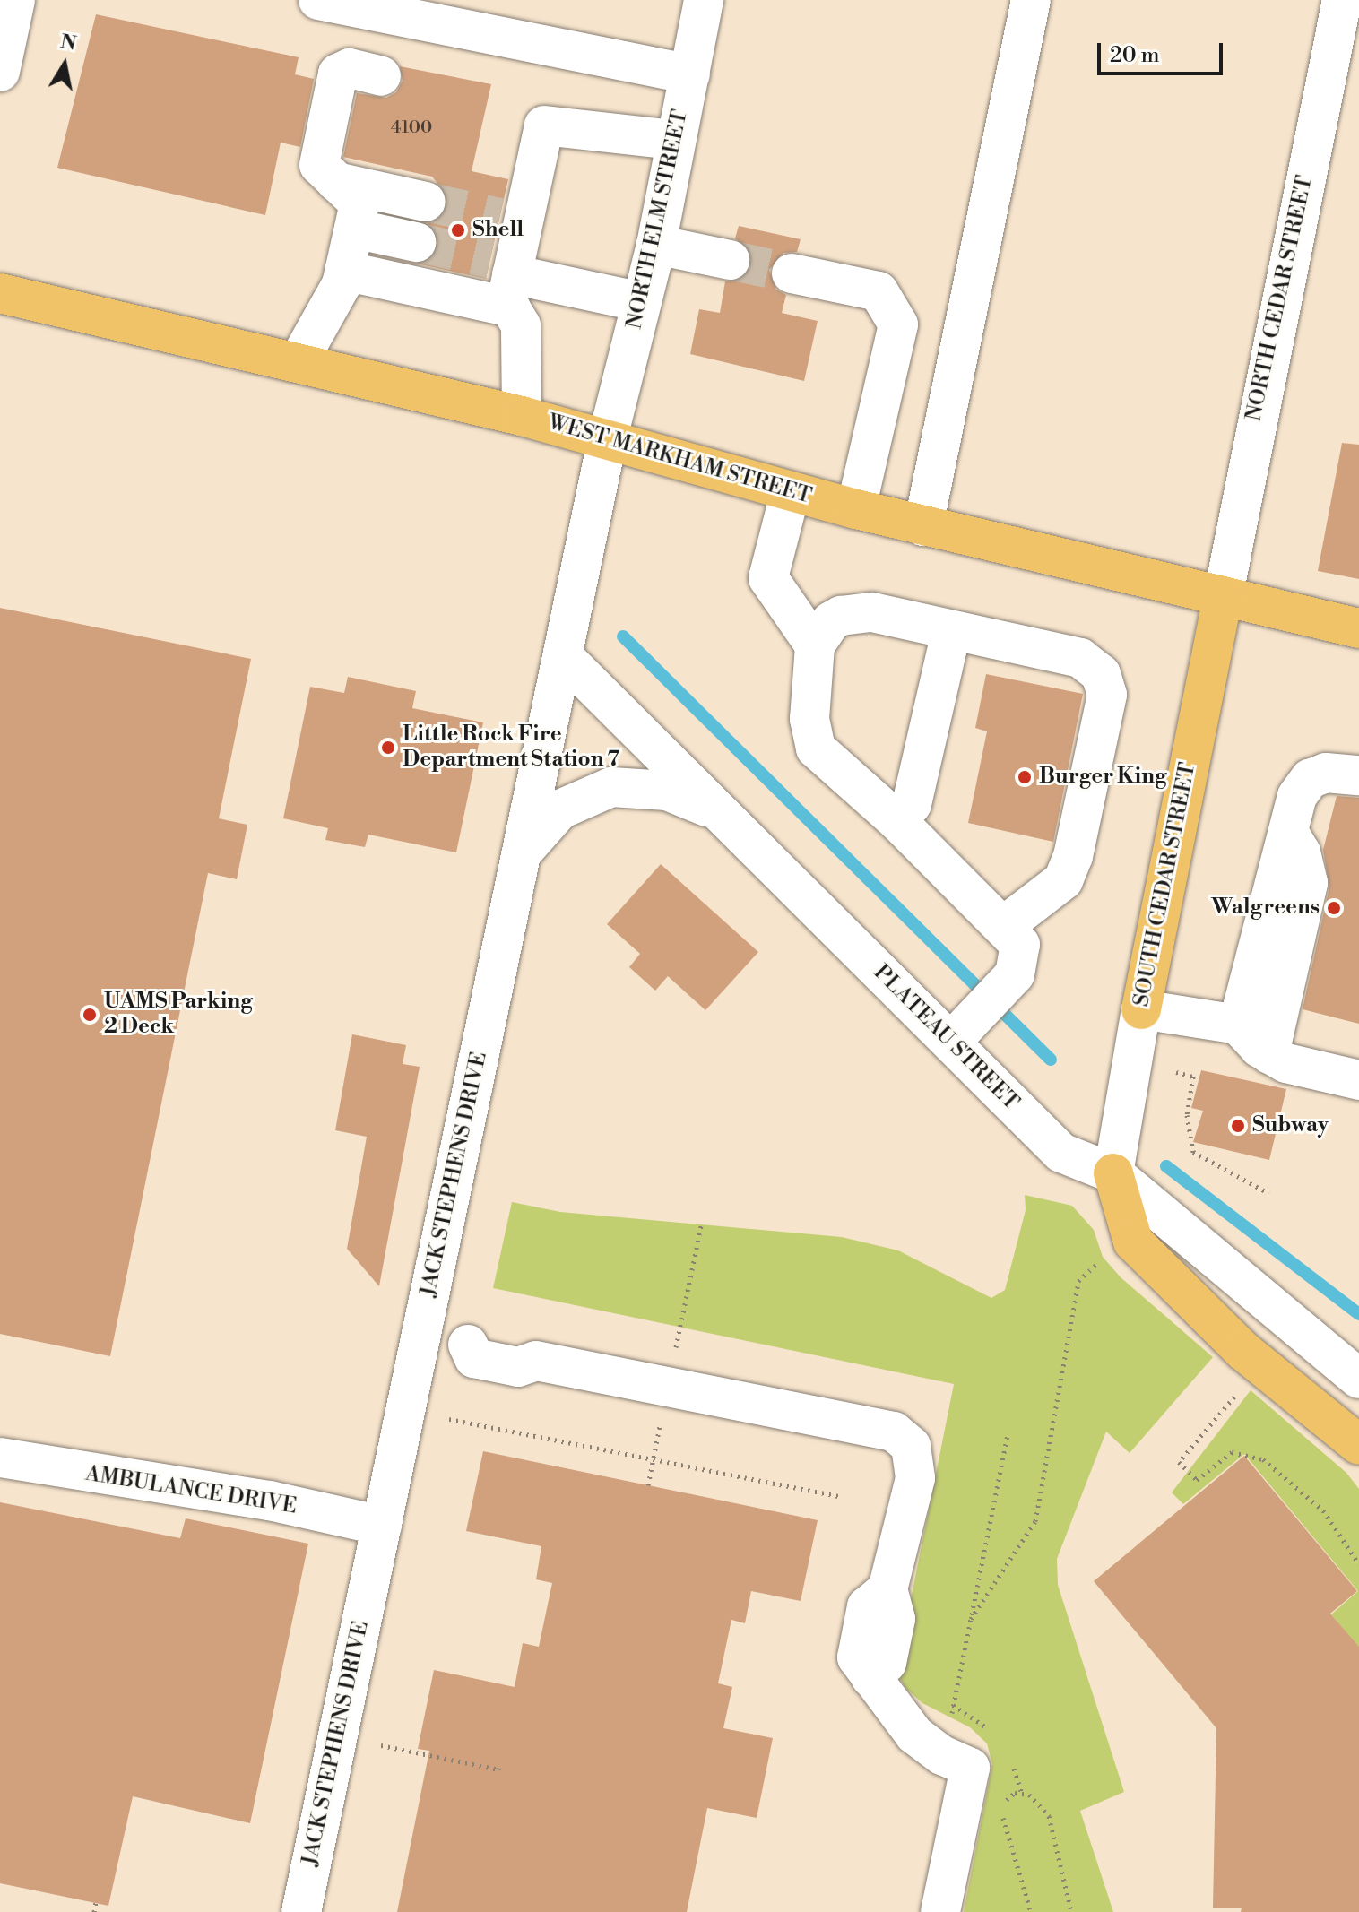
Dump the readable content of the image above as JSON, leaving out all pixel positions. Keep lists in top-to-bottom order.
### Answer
{
  "streets": {
    "main road": ["WEST MARKHAM STREET", "SOUTH CEDAR STREET"],
    "street": [
      "NORTH ELM STREET",
      "NORTH CEDAR STREET",
      "PLATEAU STREET",
      "JACK STEPHENS DRIVE",
      "AMBULANCE DRIVE"
    ]
  },
  "crossings": [
    ["NORTH ELM STREET", "WEST MARKHAM STREET"],
    ["NORTH ELM STREET", "JACK STEPHENS DRIVE"],
    ["NORTH CEDAR STREET", "WEST MARKHAM STREET"],
    ["NORTH CEDAR STREET", "SOUTH CEDAR STREET"],
    ["WEST MARKHAM STREET", "SOUTH CEDAR STREET"],
    ["WEST MARKHAM STREET", "JACK STEPHENS DRIVE"],
    ["SOUTH CEDAR STREET", "PLATEAU STREET"],
    ["PLATEAU STREET", "JACK STEPHENS DRIVE"],
    ["JACK STEPHENS DRIVE", "AMBULANCE DRIVE"]
  ],
  "places": [
    "Shell",
    "Little Rock Fire Department Station 7",
    "Burger King",
    "Walgreens",
    "UAMS Parking 2 Deck",
    "Subway"
  ],
  "house_numbers": ["4100"],
  "scale_bar": "20 m",
  "north": "top"
}
